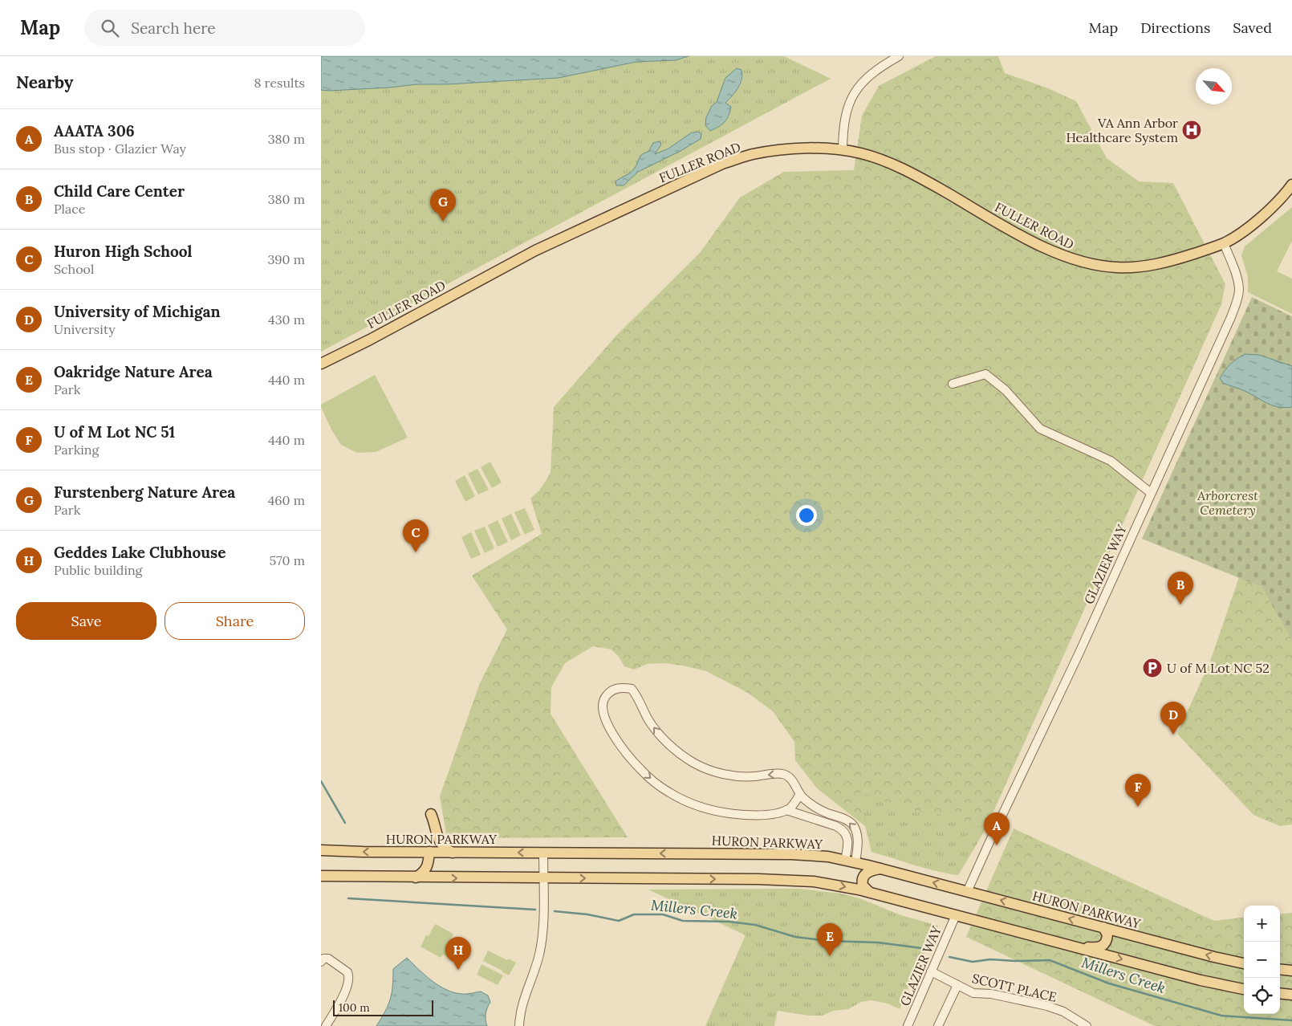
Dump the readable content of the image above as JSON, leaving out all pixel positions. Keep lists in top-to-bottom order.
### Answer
{
  "streets": {
    "main road": ["FULLER ROAD", "HURON PARKWAY"],
    "street": ["GLAZIER WAY", "SCOTT PLACE"]
  },
  "crossings": [
    ["FULLER ROAD", "GLAZIER WAY"],
    ["GLAZIER WAY", "HURON PARKWAY"],
    ["GLAZIER WAY", "SCOTT PLACE"]
  ],
  "water": ["Millers Creek"],
  "parks": ["Arborcrest Cemetery"],
  "places": {
    "hospital": ["VA Ann Arbor Healthcare System"],
    "parking": ["U of M Lot NC 52"]
  },
  "scale_bar": "100 m",
  "north": "bottom right",
  "page": {
    "header": "Map",
    "search": "Search here",
    "nav": ["Map", "Directions", "Saved"],
    "heading": ["Nearby", "8 results"],
    "list": [
      {
        "mark": "A",
        "name": "AAATA 306",
        "note": "Bus stop · Glazier Way",
        "value": "380 m"
      },
      {
        "mark": "B",
        "name": "Child Care Center",
        "note": "Place",
        "value": "380 m"
      },
      {
        "mark": "C",
        "name": "Huron High School",
        "note": "School",
        "value": "390 m"
      },
      {
        "mark": "D",
        "name": "University of Michigan",
        "note": "University",
        "value": "430 m"
      },
      {
        "mark": "E",
        "name": "Oakridge Nature Area",
        "note": "Park",
        "value": "440 m"
      },
      {
        "mark": "F",
        "name": "U of M Lot NC 51",
        "note": "Parking",
        "value": "440 m"
      },
      {
        "mark": "G",
        "name": "Furstenberg Nature Area",
        "note": "Park",
        "value": "460 m"
      },
      {
        "mark": "H",
        "name": "Geddes Lake Clubhouse",
        "note": "Public building",
        "value": "570 m"
      }
    ],
    "pins": [
      "G",
      "C",
      "B",
      "D",
      "F",
      "A",
      "E",
      "H"
    ],
    "buttons": ["Save", "Share"],
    "map_buttons": ["+", "−"],
    "scale": "100 m"
  }
}
